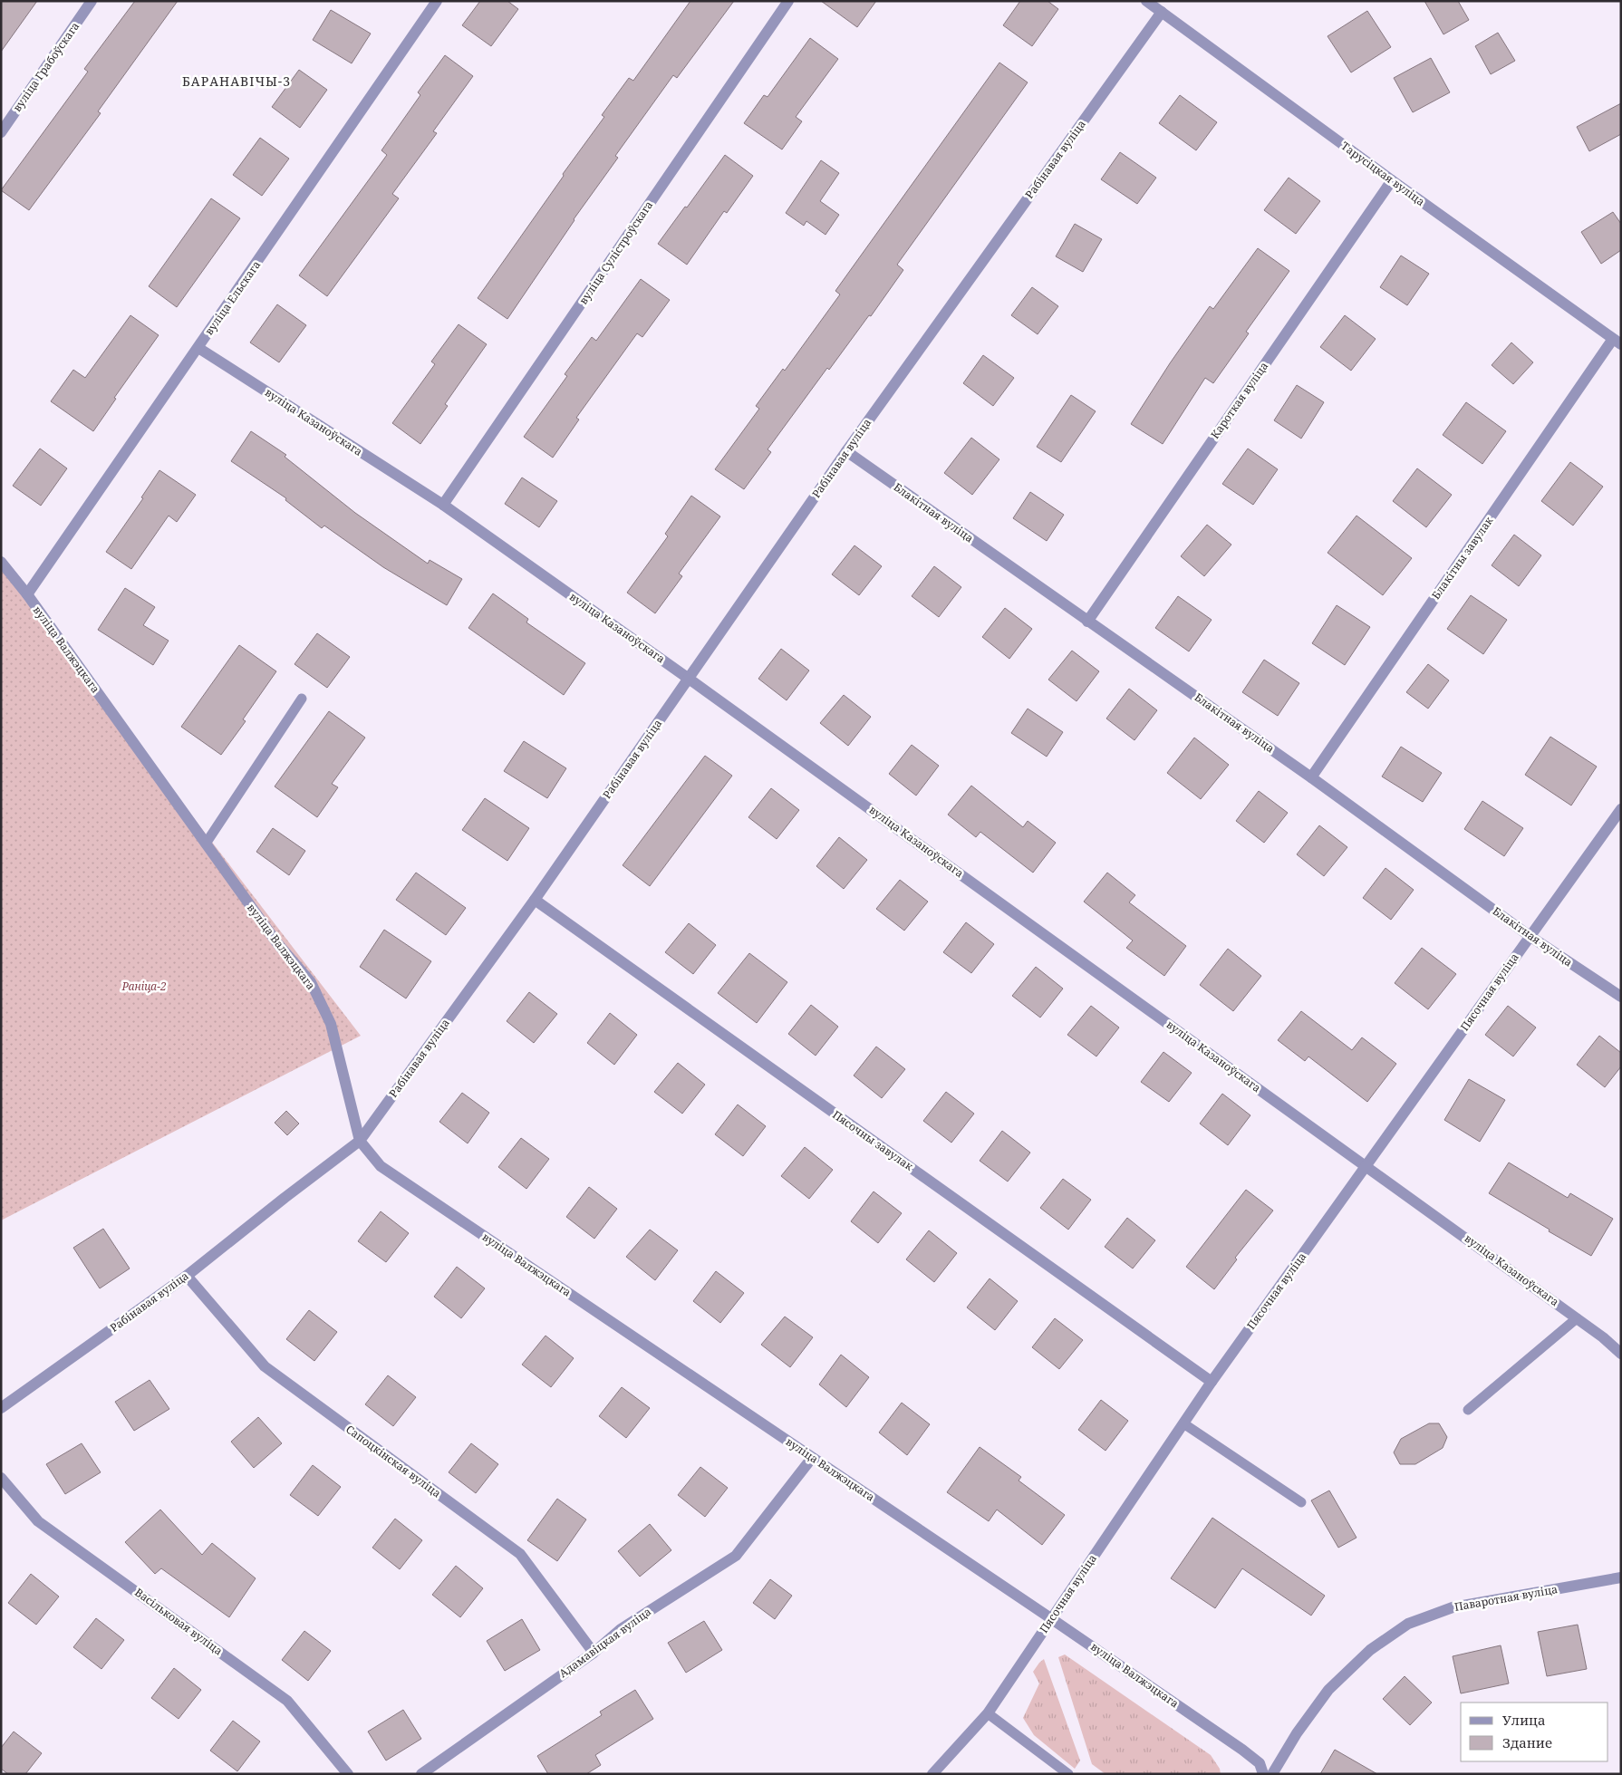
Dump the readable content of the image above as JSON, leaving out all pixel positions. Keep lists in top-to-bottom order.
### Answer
{
  "streets": {
    "street": [
      "вуліца Грабоўскага",
      "Рабінавая вуліца",
      "Тарусіцкая вуліца",
      "вуліца Сулістроўскага",
      "вуліца Ельскага",
      "Кароткая вуліца",
      "вуліца Казаноўскага",
      "Блакітная вуліца",
      "Блакітны завулак",
      "вуліца Валжэцкага",
      "Пясочная вуліца",
      "Пясочны завулак",
      "Сапоцкінская вуліца",
      "Паваротная вуліца",
      "Васільковая вуліца",
      "Адамавіцкая вуліца"
    ]
  },
  "crossings": [
    ["Рабінавая вуліца", "Тарусіцкая вуліца"],
    ["Рабінавая вуліца", "вуліца Казаноўскага"],
    ["Рабінавая вуліца", "Блакітная вуліца"],
    ["Рабінавая вуліца", "вуліца Валжэцкага"],
    ["Рабінавая вуліца", "Пясочны завулак"],
    ["Рабінавая вуліца", "Сапоцкінская вуліца"],
    ["Тарусіцкая вуліца", "Кароткая вуліца"],
    ["Тарусіцкая вуліца", "Блакітны завулак"],
    ["вуліца Сулістроўскага", "вуліца Казаноўскага"],
    ["вуліца Ельскага", "вуліца Казаноўскага"],
    ["вуліца Ельскага", "вуліца Валжэцкага"],
    ["Кароткая вуліца", "Блакітная вуліца"],
    ["вуліца Казаноўскага", "Пясочная вуліца"],
    ["Блакітная вуліца", "Блакітны завулак"],
    ["Блакітная вуліца", "Пясочная вуліца"],
    ["вуліца Валжэцкага", "Пясочная вуліца"],
    ["вуліца Валжэцкага", "Адамавіцкая вуліца"],
    ["Пясочная вуліца", "Пясочны завулак"],
    ["Сапоцкінская вуліца", "Адамавіцкая вуліца"]
  ],
  "districts": ["БАРАНАВІЧЫ-3"],
  "parks": ["Раніца-2"],
  "legend": ["Улица", "Здание"]
}
